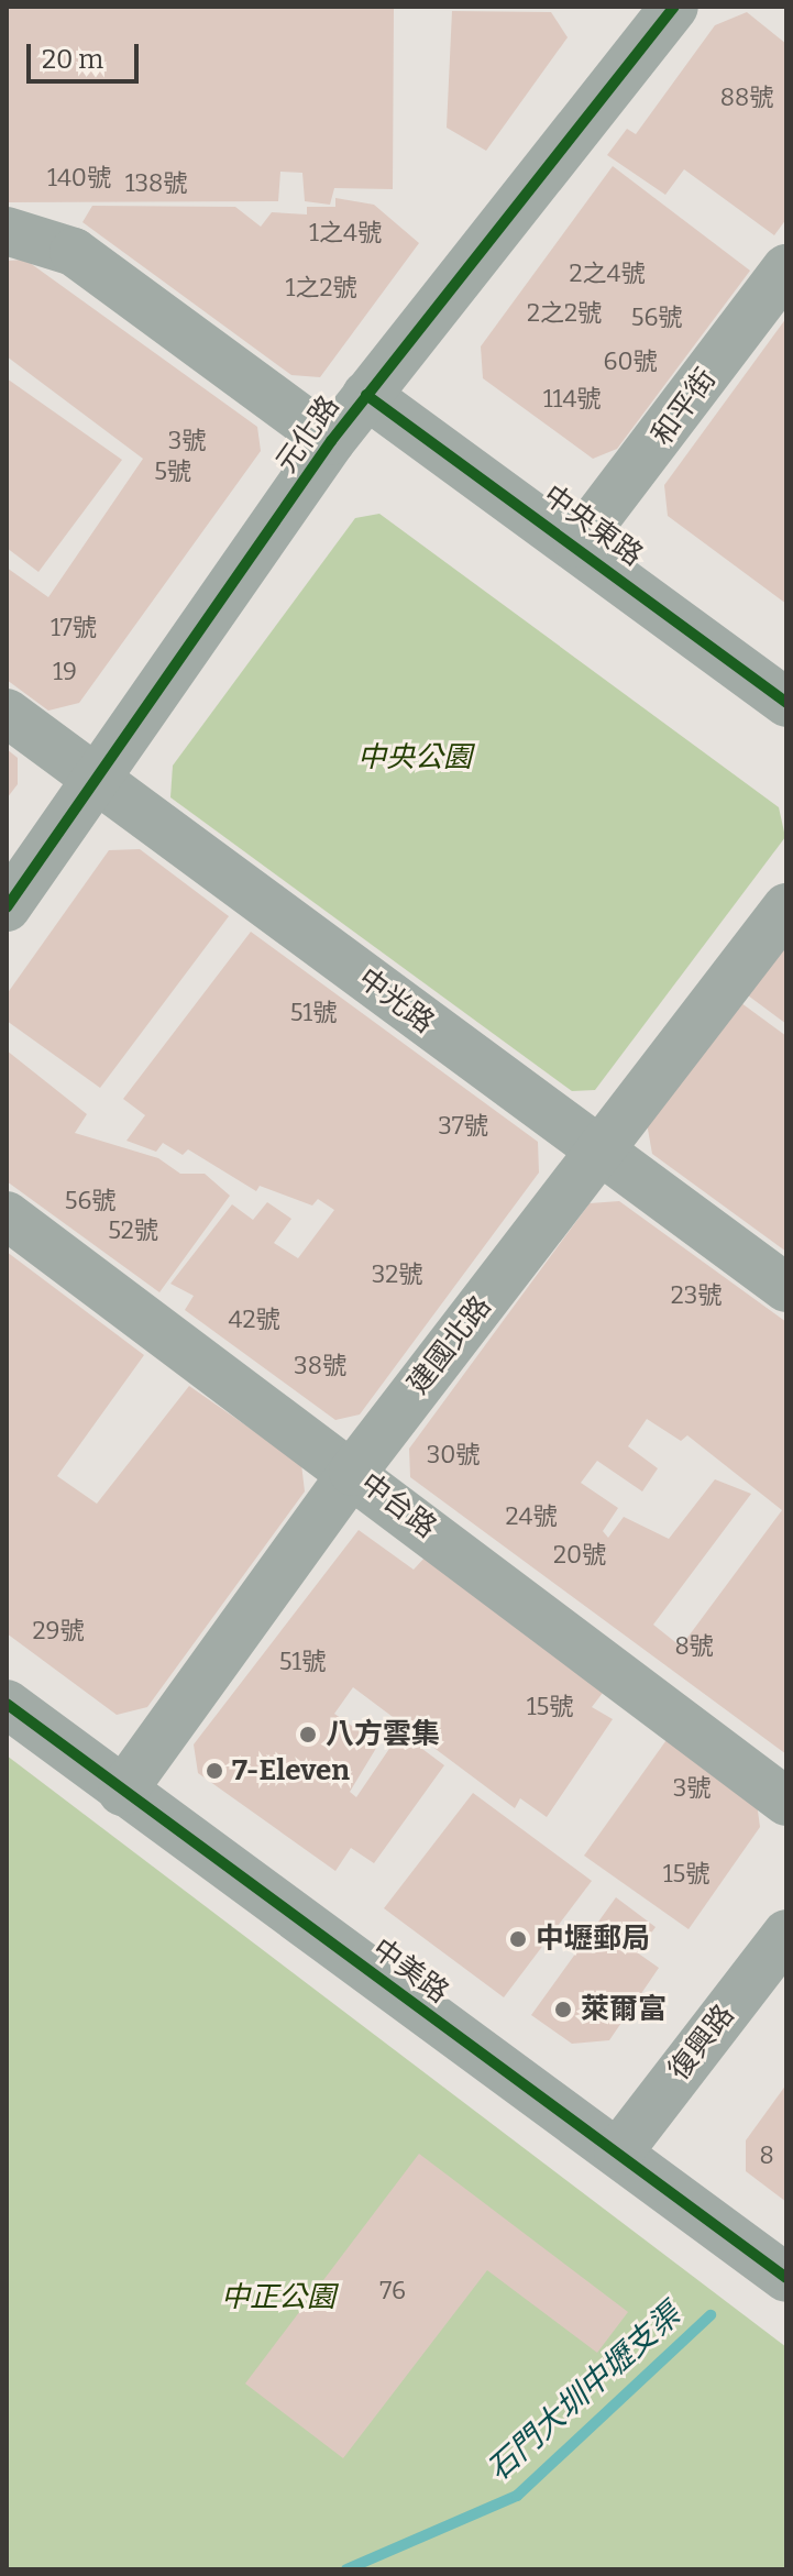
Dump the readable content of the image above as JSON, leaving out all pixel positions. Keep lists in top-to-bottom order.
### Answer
{
  "streets": {
    "street": [
      "和平街",
      "元化路",
      "中央東路",
      "中光路",
      "建國北路",
      "中台路",
      "中美路",
      "復興路"
    ]
  },
  "crossings": [
    ["和平街", "中央東路"],
    ["元化路", "中央東路"],
    ["元化路", "中光路"],
    ["中光路", "建國北路"],
    ["建國北路", "中台路"],
    ["建國北路", "中美路"],
    ["中美路", "復興路"]
  ],
  "water": ["石門大圳中壢支渠"],
  "parks": ["中央公園", "中正公園"],
  "places": [
    "八方雲集",
    "7-Eleven",
    "中壢郵局",
    "萊爾富"
  ],
  "house_numbers": [
    "88號",
    "140號",
    "138號",
    "1之4號",
    "2之4號",
    "1之2號",
    "2之2號",
    "56號",
    "60號",
    "114號",
    "3號",
    "5號",
    "17號",
    "19",
    "51號",
    "37號",
    "56號",
    "52號",
    "32號",
    "23號",
    "42號",
    "38號",
    "30號",
    "24號",
    "20號",
    "29號",
    "8號",
    "51號",
    "15號",
    "3號",
    "15號",
    "8",
    "76"
  ],
  "scale_bar": "20 m"
}
